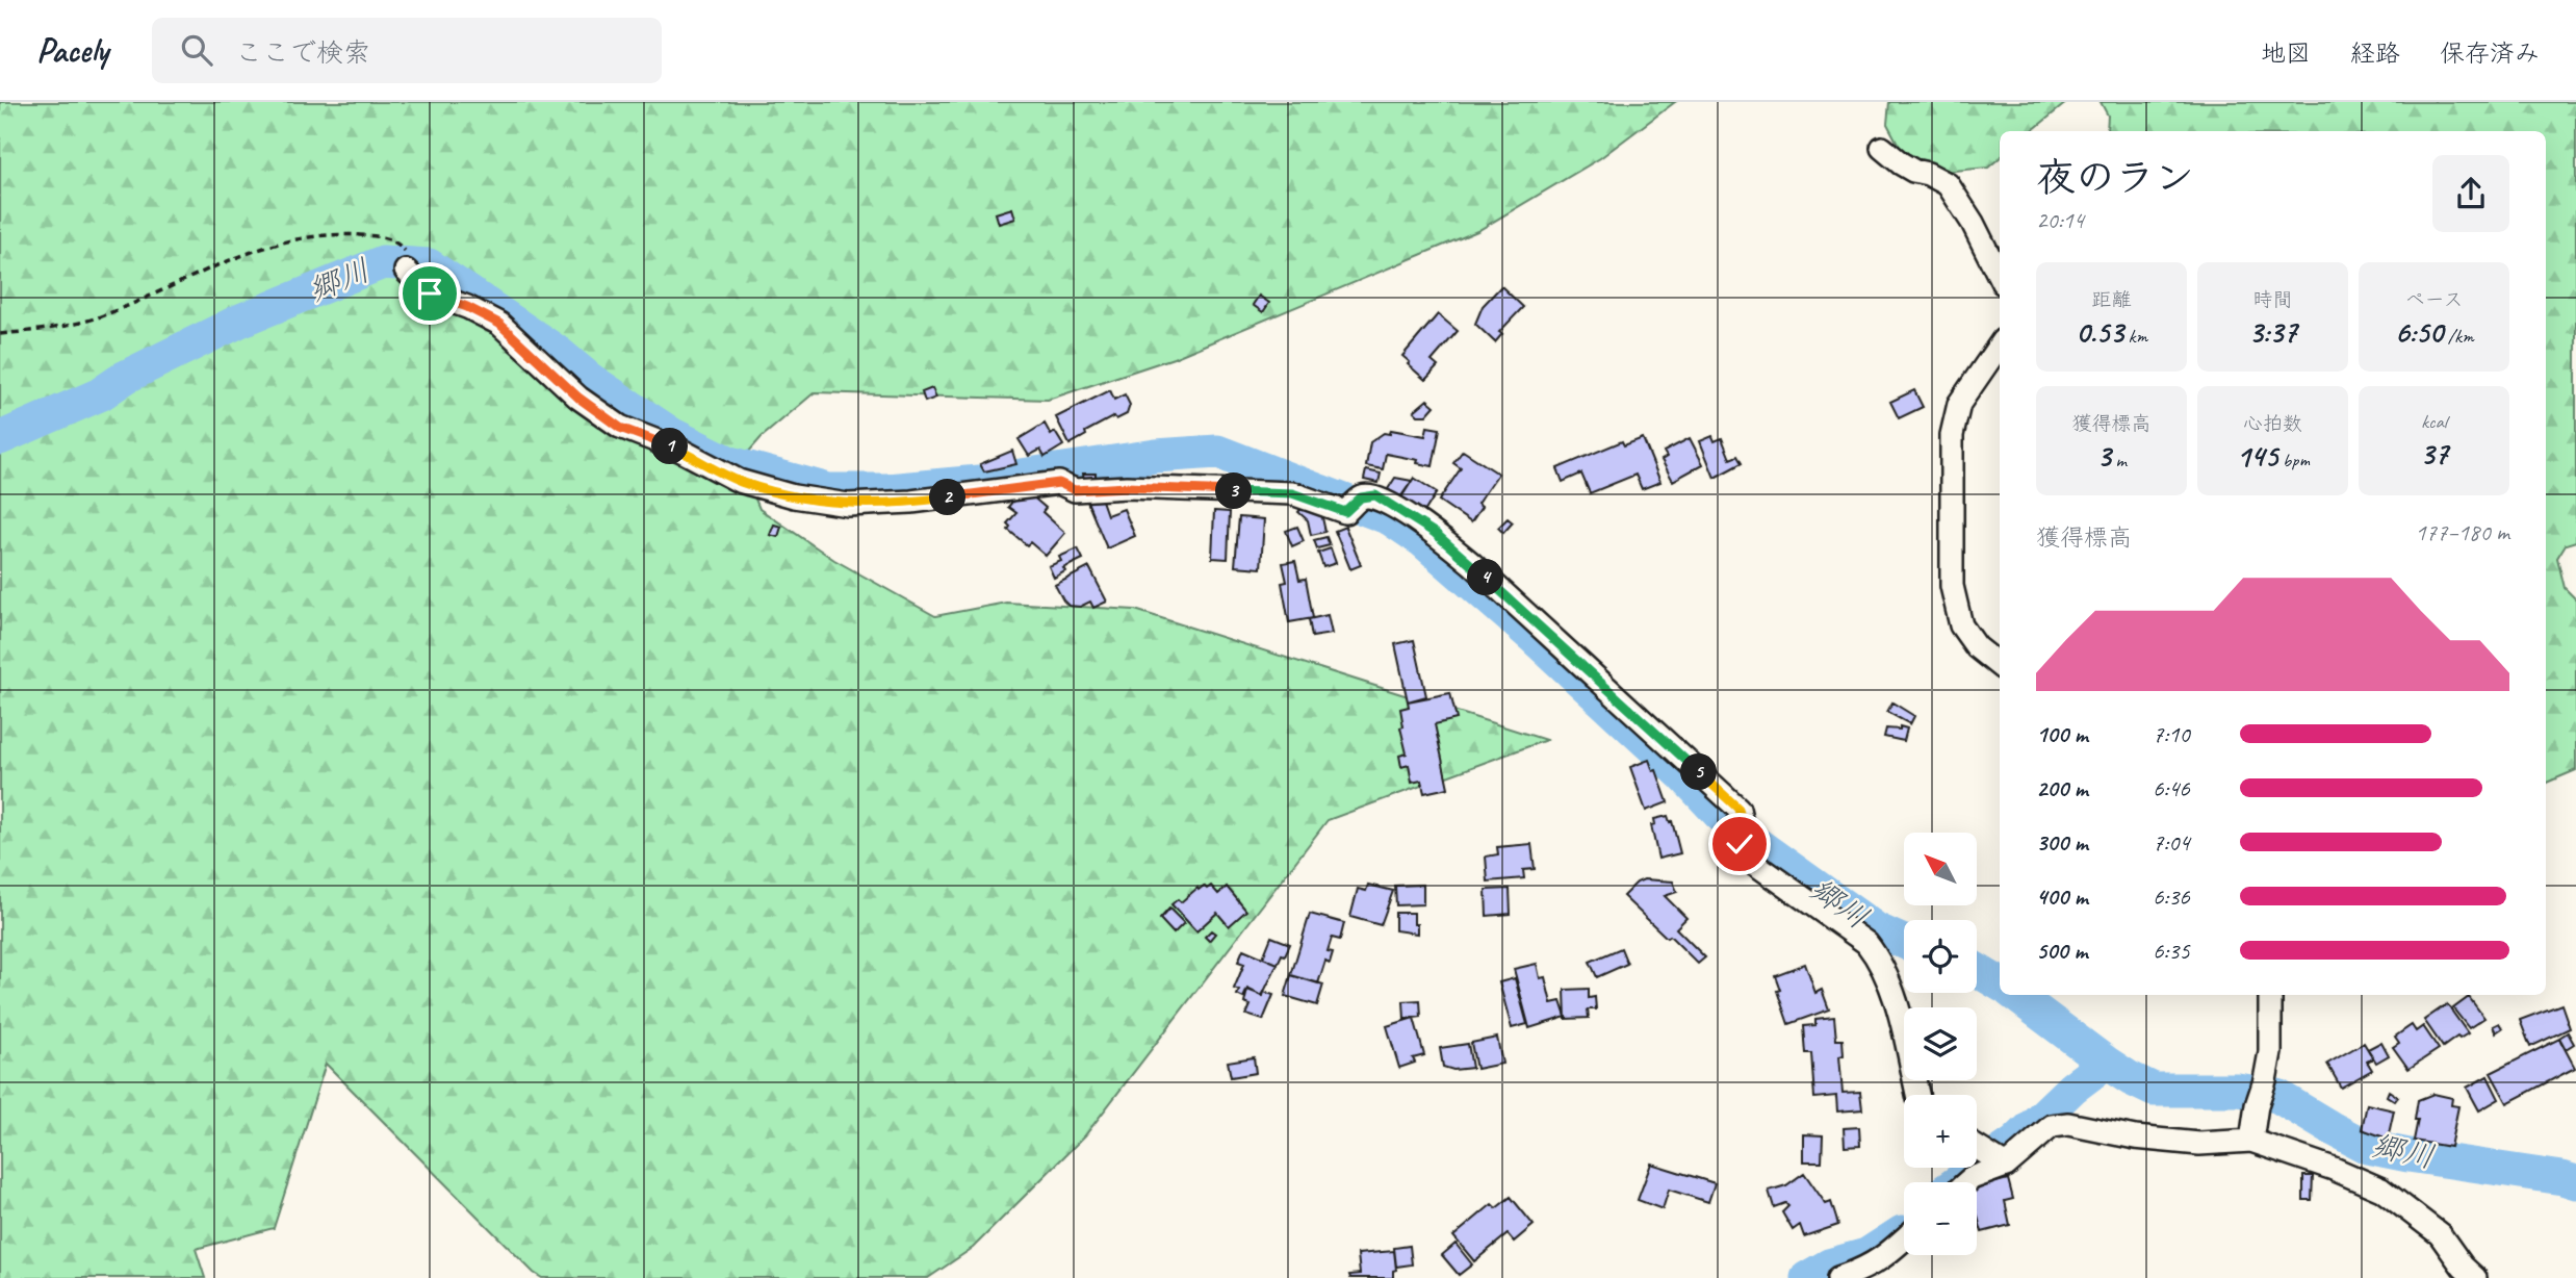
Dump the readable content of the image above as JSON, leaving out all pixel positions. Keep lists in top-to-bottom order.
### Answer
{
  "water": ["郷川"],
  "north": "top left",
  "page": {
    "header": "Pacely",
    "search": "ここで検索",
    "nav": ["地図", "経路", "保存済み"],
    "heading": ["夜のラン", "20:14"],
    "stats": [
      ["距離", "0.53 km"],
      ["時間", "3:37"],
      ["ペース", "6:50 /km"],
      ["獲得標高", "3 m"],
      ["心拍数", "145 bpm"],
      ["kcal", "37"]
    ],
    "pins": [
      "1",
      "3",
      "2",
      "4",
      "5"
    ],
    "chart": ["獲得標高", "177–180 m"],
    "list": [
      {
        "name": "100 m",
        "note": "7:10"
      },
      {
        "name": "200 m",
        "note": "6:46"
      },
      {
        "name": "300 m",
        "note": "7:04"
      },
      {
        "name": "400 m",
        "note": "6:36"
      },
      {
        "name": "500 m",
        "note": "6:35"
      }
    ],
    "map_buttons": ["+", "−"]
  }
}
